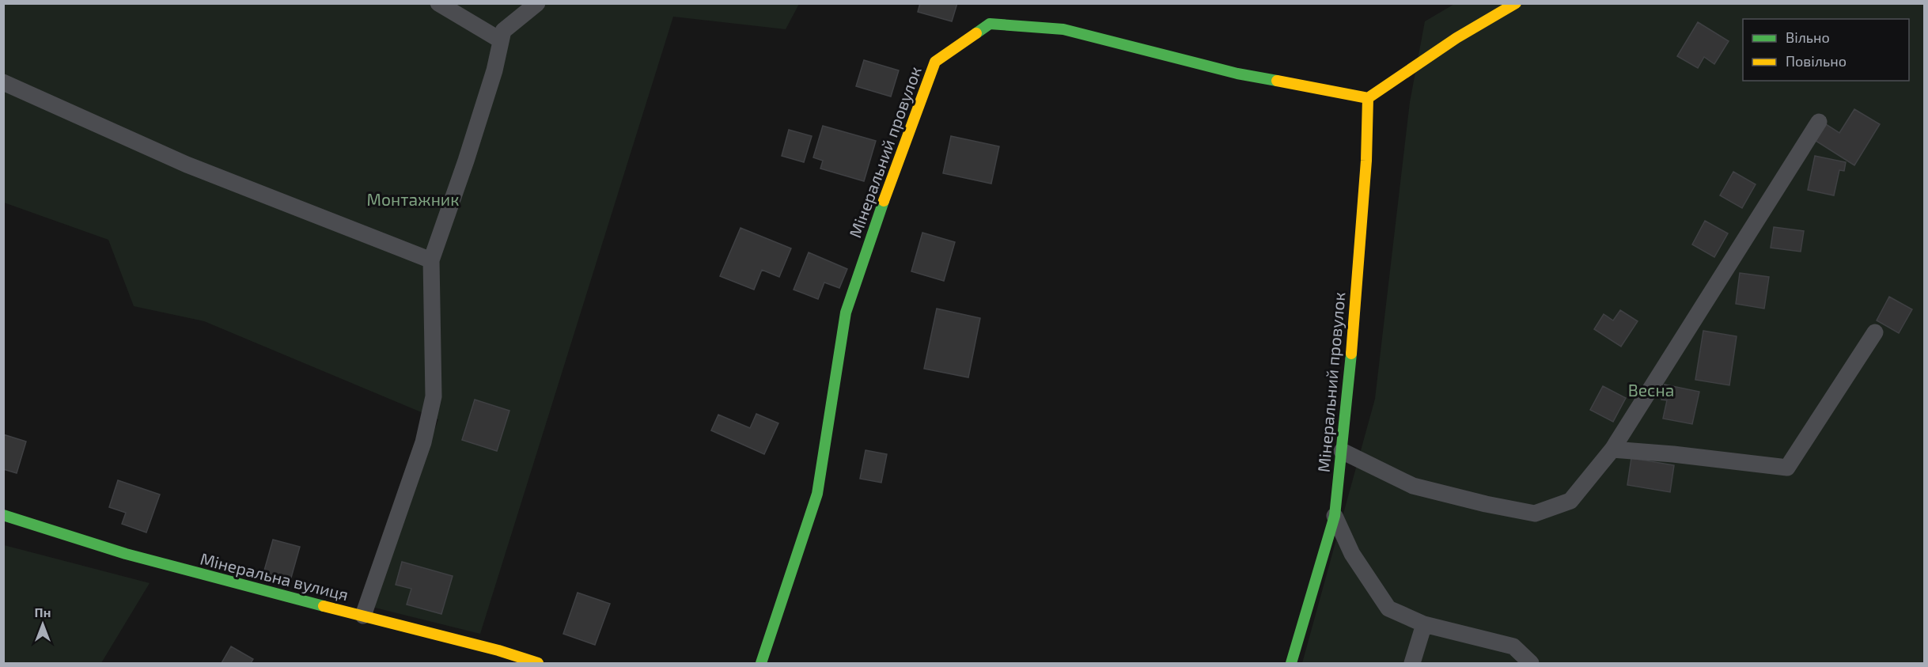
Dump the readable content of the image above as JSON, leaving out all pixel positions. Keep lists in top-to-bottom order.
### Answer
{
  "streets": {
    "street": ["Мінеральний провулок", "Мінеральна вулиця"]
  },
  "parks": ["Монтажник", "Весна"],
  "legend": ["Вільно", "Повільно"],
  "north": "top"
}
